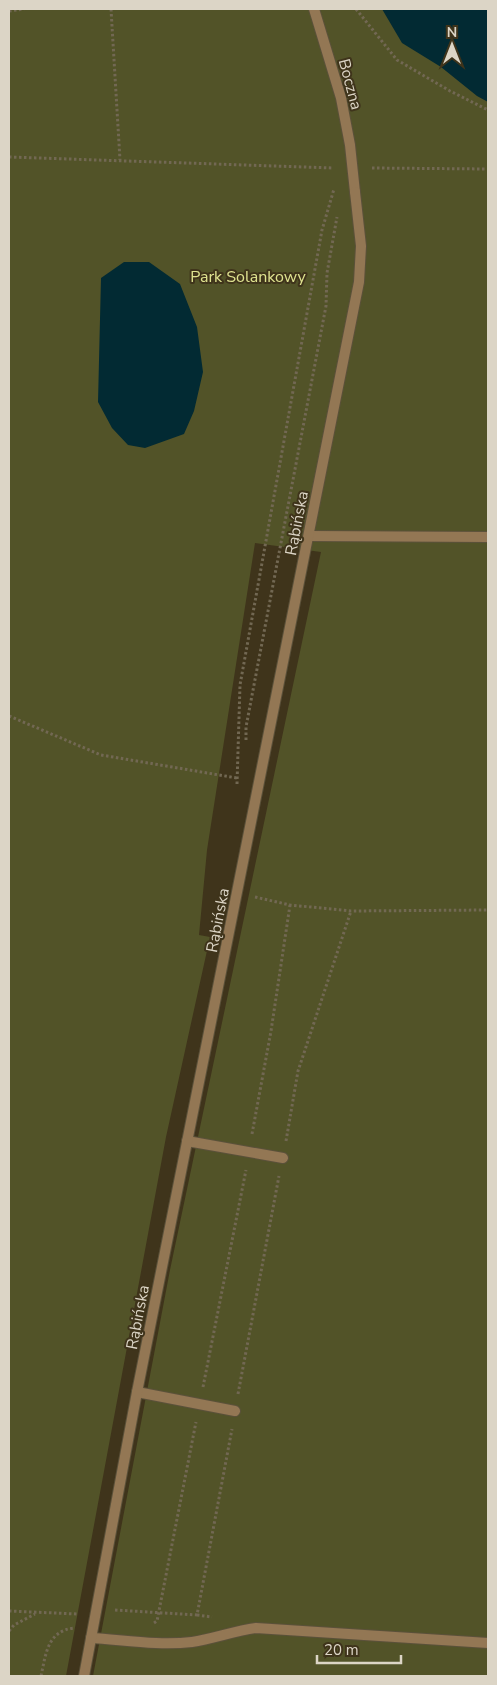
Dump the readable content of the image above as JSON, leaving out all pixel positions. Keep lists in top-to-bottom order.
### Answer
{
  "streets": {
    "street": ["Boczna", "Rąbińska"]
  },
  "crossings": [
    ["Boczna", "Rąbińska"]
  ],
  "parks": ["Park Solankowy"],
  "scale_bar": "20 m",
  "north": "top"
}
